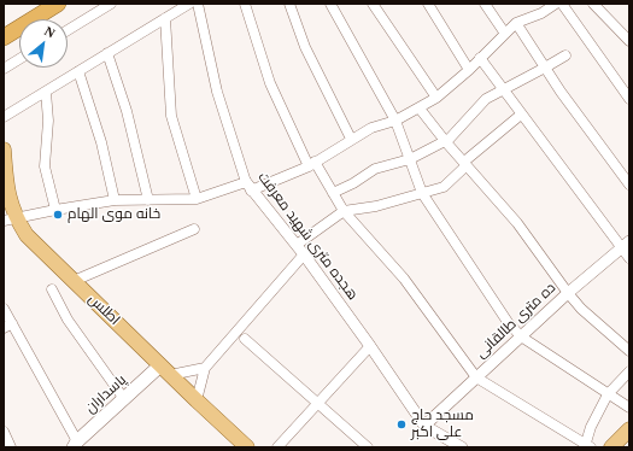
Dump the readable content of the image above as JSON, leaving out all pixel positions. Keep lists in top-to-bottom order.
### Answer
{
  "streets": {
    "main road": ["اطلس", "پاسداران"],
    "street": ["هجده متری شهید معرفت", "ده متری طالقانی"]
  },
  "crossings": [
    ["هجده متری شهید معرفت", "ده متری طالقانی"],
    ["اطلس", "پاسداران"]
  ],
  "places": ["خانه موی الهام", "مسجد حاج علی اکبر"],
  "north": "top right"
}
